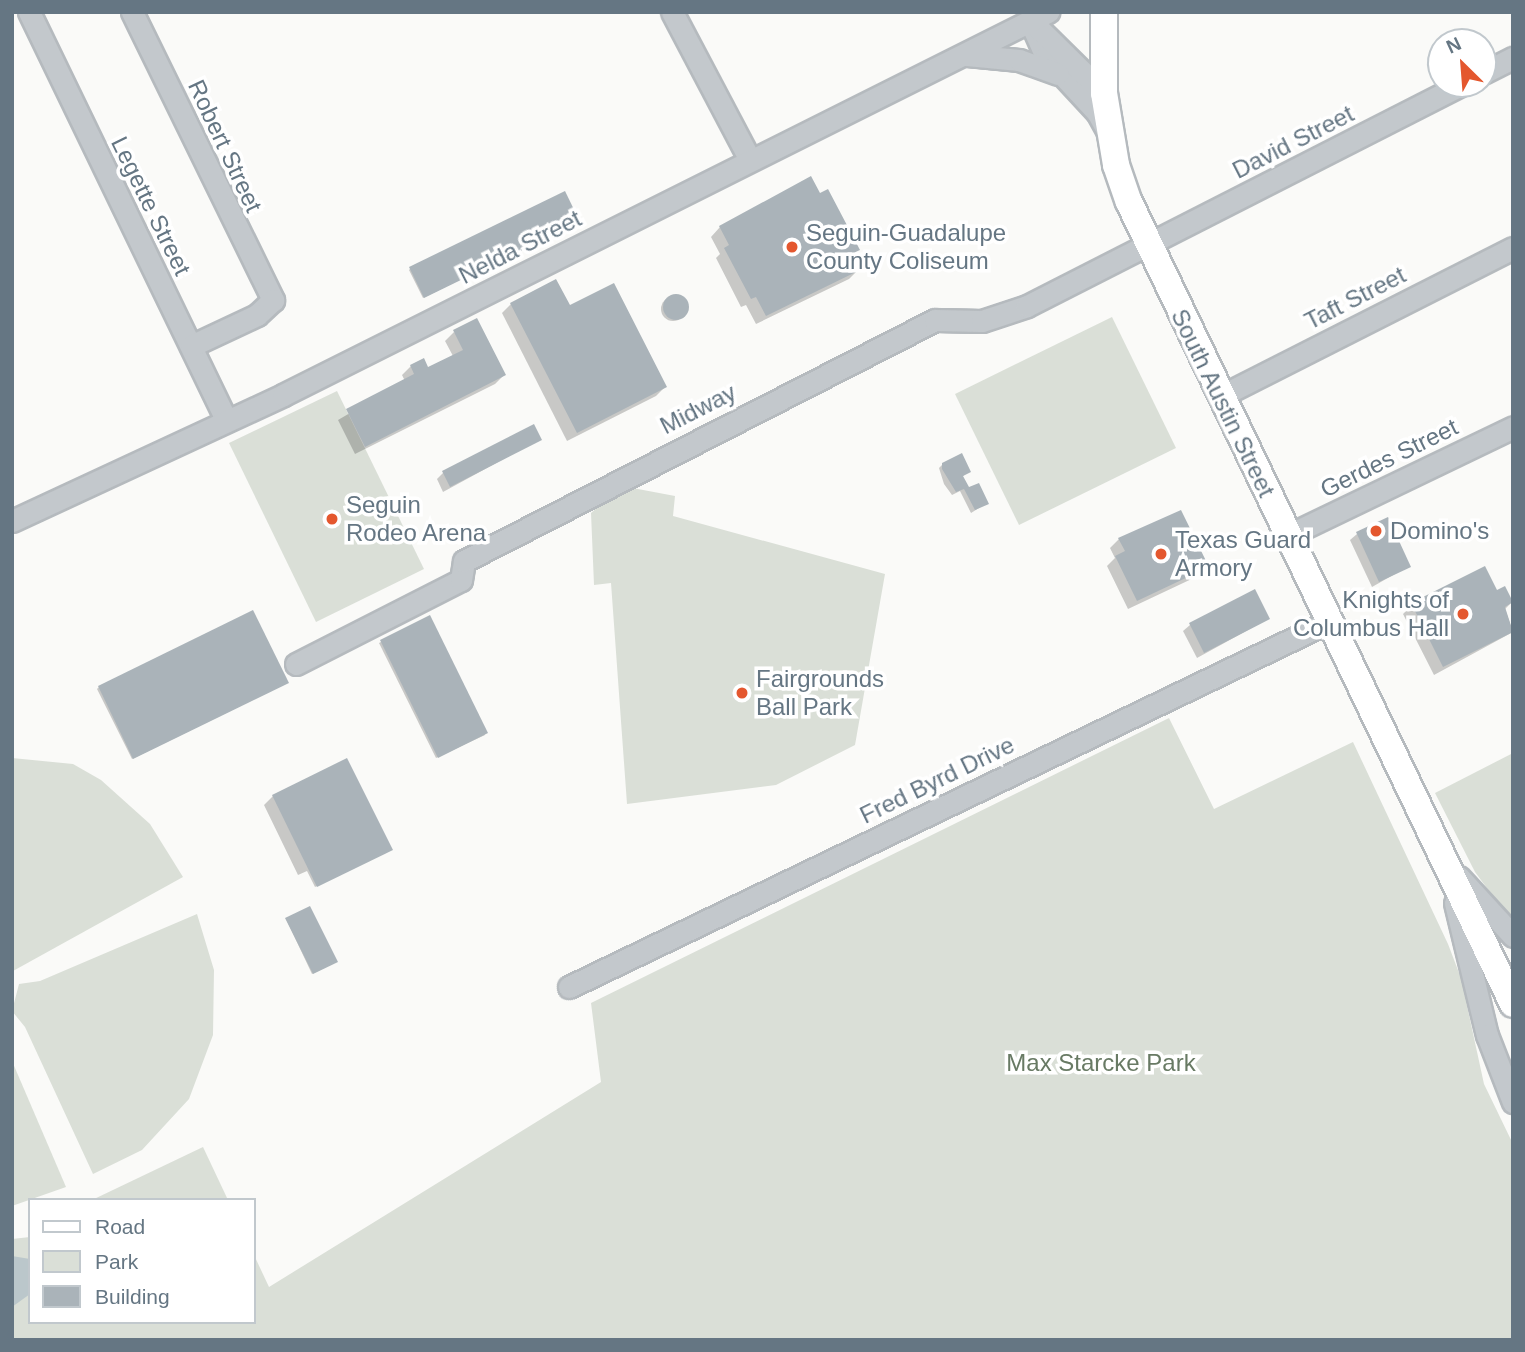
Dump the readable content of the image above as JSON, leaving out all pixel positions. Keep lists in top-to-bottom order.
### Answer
{
  "streets": {
    "main road": ["South Austin Street"],
    "street": [
      "David Street",
      "Robert Street",
      "Legette Street",
      "Nelda Street",
      "Taft Street",
      "Midway",
      "Gerdes Street",
      "Fred Byrd Drive"
    ]
  },
  "crossings": [
    ["David Street", "South Austin Street"],
    ["David Street", "Midway"],
    ["Robert Street", "Legette Street"],
    ["Legette Street", "Nelda Street"],
    ["Taft Street", "South Austin Street"],
    ["South Austin Street", "Midway"],
    ["South Austin Street", "Gerdes Street"],
    ["South Austin Street", "Fred Byrd Drive"]
  ],
  "parks": ["Max Starcke Park"],
  "places": [
    "Seguin-Guadalupe County Coliseum",
    "Seguin Rodeo Arena",
    "Domino's",
    "Texas Guard Armory",
    "Knights of Columbus Hall",
    "Fairgrounds Ball Park"
  ],
  "legend": ["Road", "Park", "Building"],
  "north": "top left"
}
